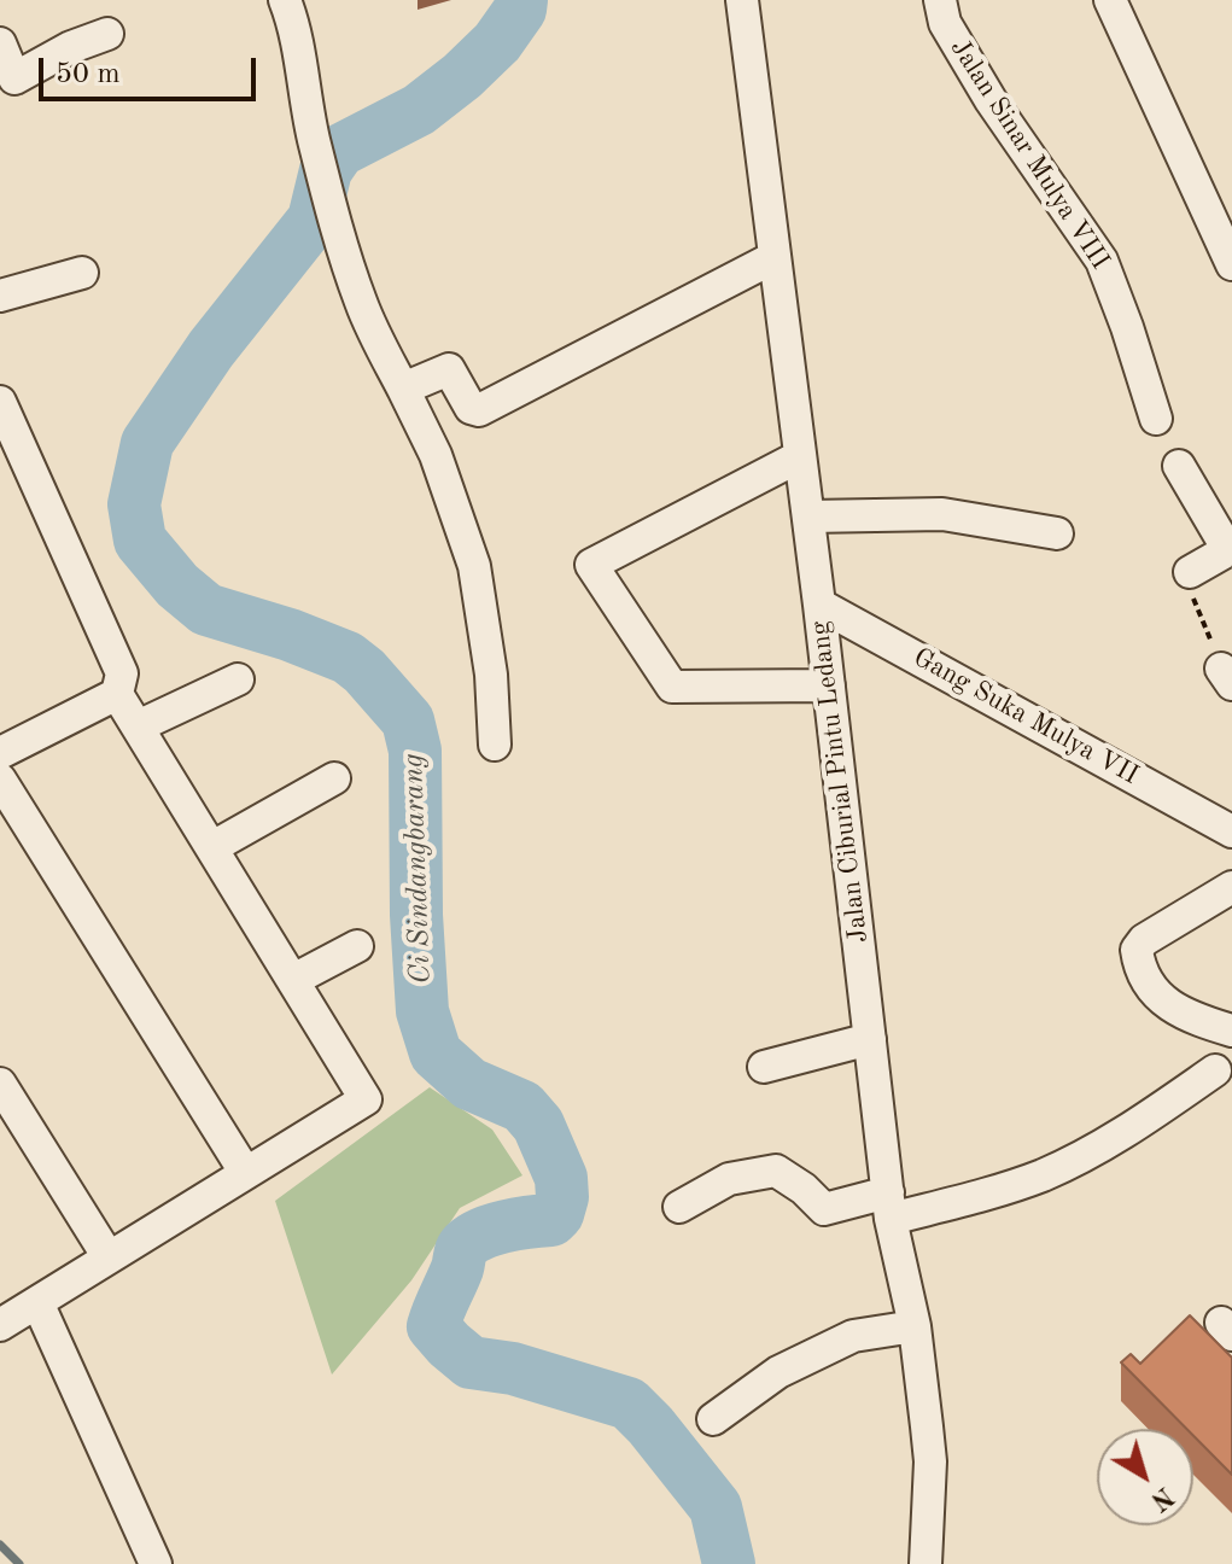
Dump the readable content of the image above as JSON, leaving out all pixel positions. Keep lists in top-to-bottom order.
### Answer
{
  "streets": {
    "street": ["Jalan Sinar Mulya VIII", "Gang Suka Mulya VII", "Jalan Ciburial Pintu Ledang"]
  },
  "crossings": [
    ["Gang Suka Mulya VII", "Jalan Ciburial Pintu Ledang"]
  ],
  "water": ["Ci Sindangbarang"],
  "scale_bar": "50 m",
  "north": "bottom right"
}
